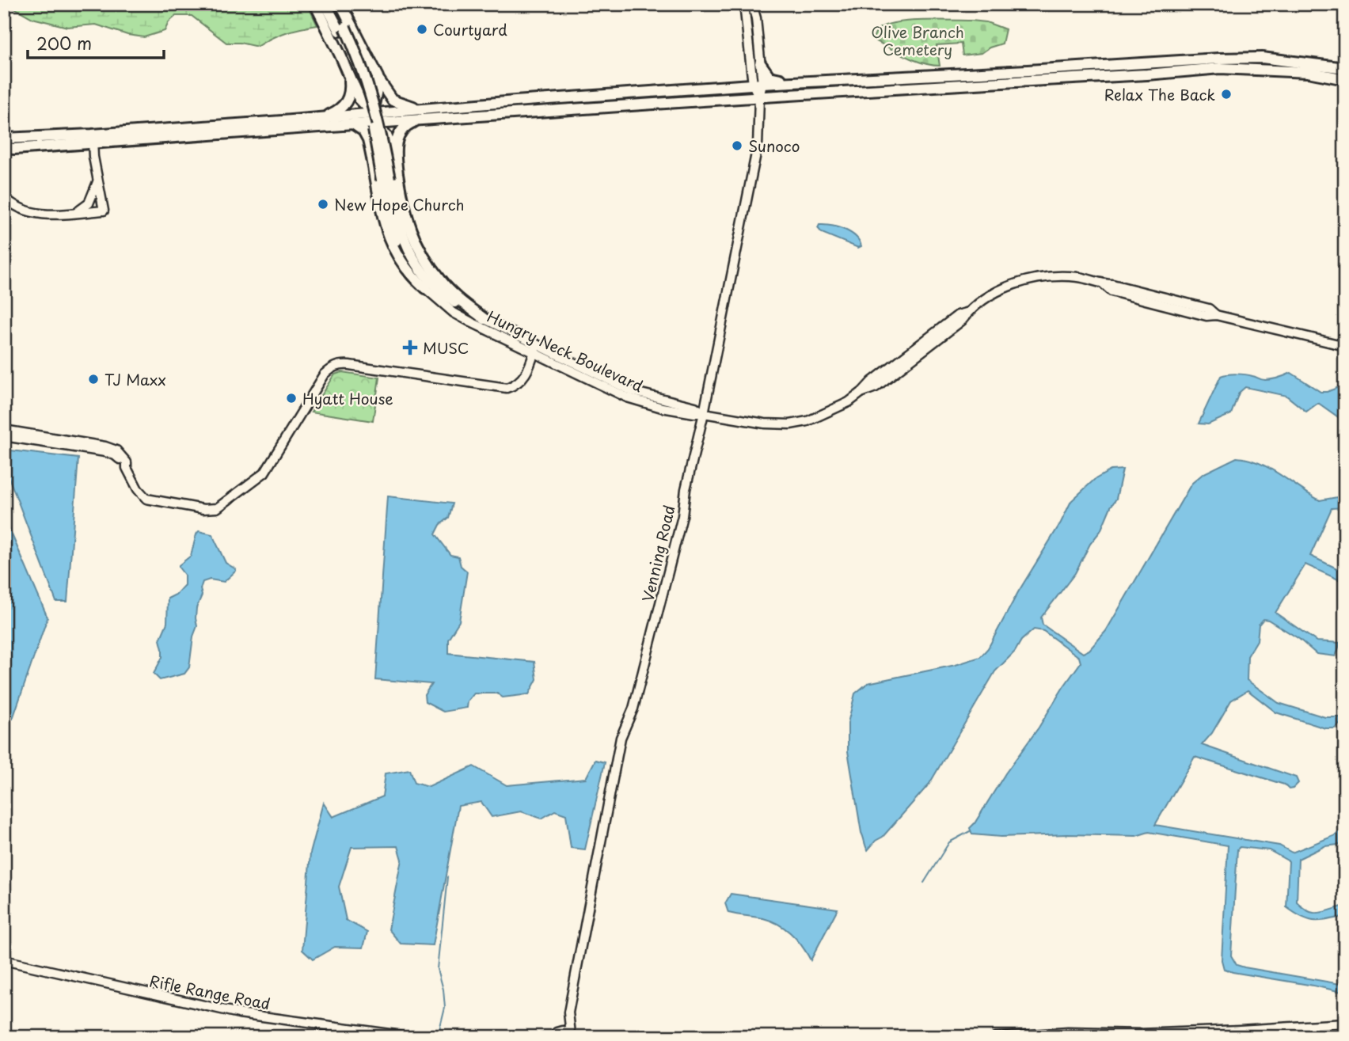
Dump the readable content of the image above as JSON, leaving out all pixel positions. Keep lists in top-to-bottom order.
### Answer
{
  "streets": {
    "main road": ["Hungry Neck Boulevard", "Venning Road", "Rifle Range Road"]
  },
  "crossings": [
    ["Hungry Neck Boulevard", "Venning Road"]
  ],
  "parks": ["Olive Branch Cemetery"],
  "places": {
    "other": [
      "Courtyard",
      "Relax The Back",
      "Sunoco",
      "New Hope Church",
      "TJ Maxx",
      "Hyatt House"
    ],
    "health": ["MUSC"]
  },
  "scale_bar": "200 m"
}
